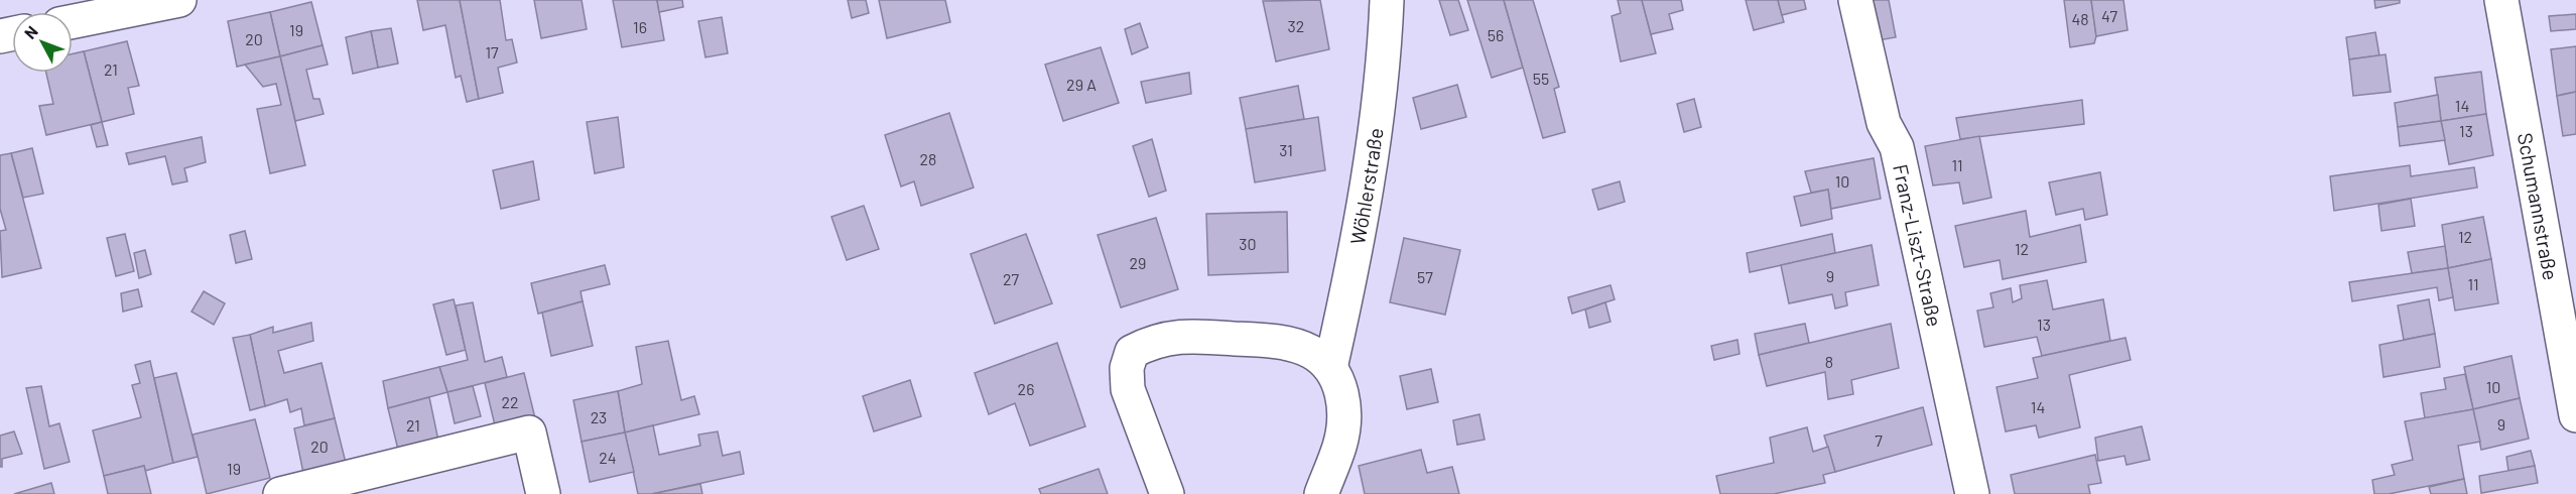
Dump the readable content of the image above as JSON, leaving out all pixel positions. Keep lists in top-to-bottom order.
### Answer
{
  "streets": {
    "street": ["Wöhlerstraße", "Schumannstraße", "Franz-Liszt-Straße"]
  },
  "house_numbers": [
    "47",
    "48",
    "32",
    "16",
    "19",
    "56",
    "20",
    "17",
    "21",
    "55",
    "29 A",
    "14",
    "13",
    "31",
    "28",
    "11",
    "10",
    "12",
    "30",
    "12",
    "29",
    "9",
    "57",
    "27",
    "11",
    "13",
    "8",
    "10",
    "26",
    "22",
    "14",
    "23",
    "9",
    "21",
    "7",
    "20",
    "24",
    "19"
  ],
  "north": "top left"
}
